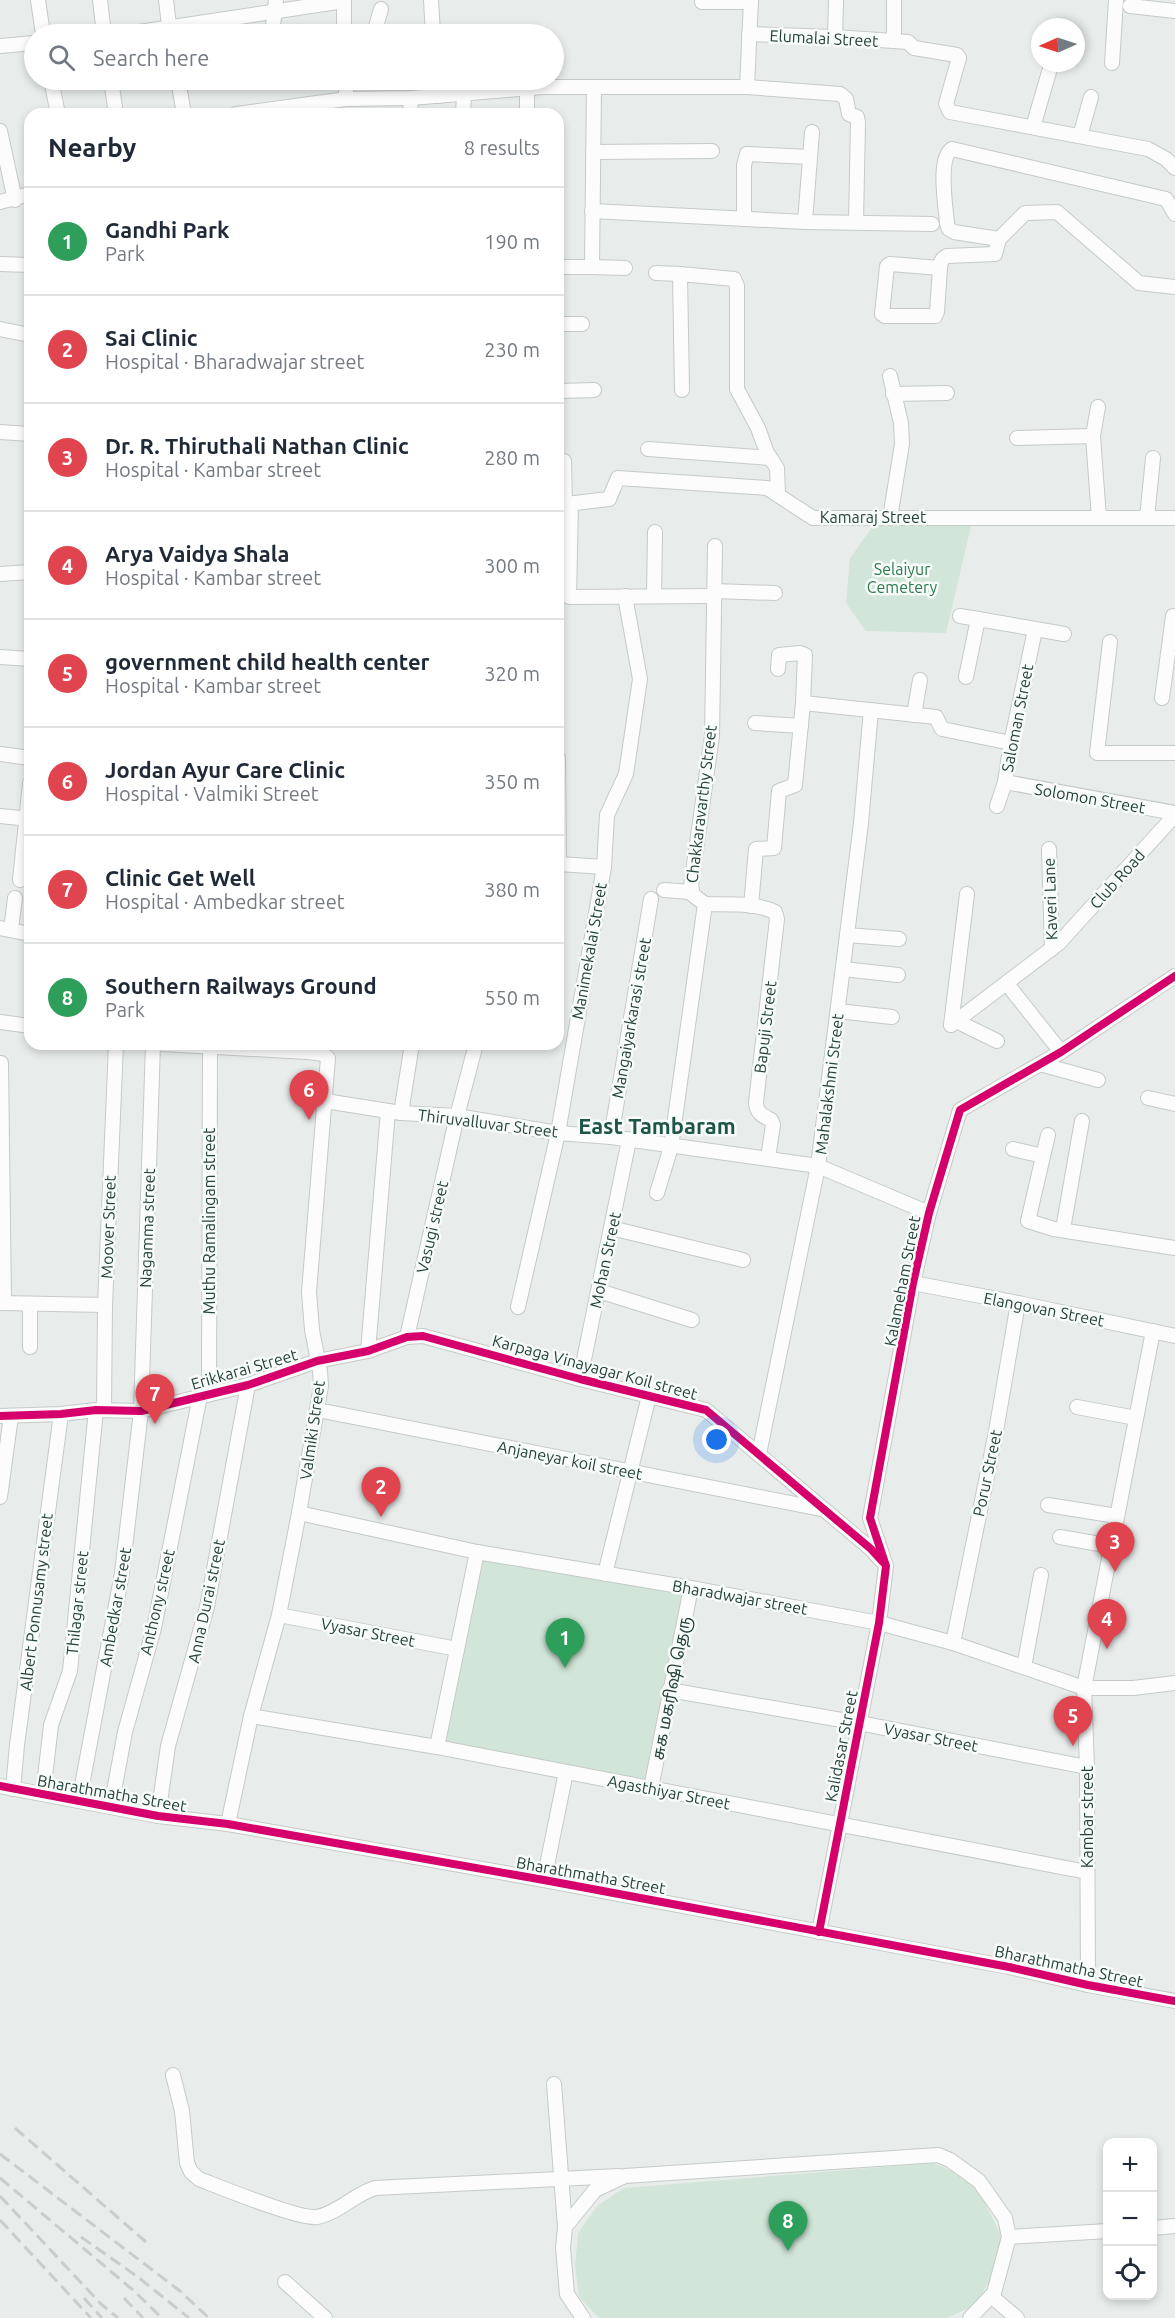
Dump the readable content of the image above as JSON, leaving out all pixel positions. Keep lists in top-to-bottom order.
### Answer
{
  "streets": {
    "street": [
      "Elumalai Street",
      "Kamaraj Street",
      "Saloman Street",
      "Solomon Street",
      "Chakkaravarthy Street",
      "Club Road",
      "Kaveri Lane",
      "Manimekalai Street",
      "Mangaiyarkarasi street",
      "Bapuji Street",
      "Mahalakshmi Street",
      "Thiruvalluvar Street",
      "Muthu Ramalingam street",
      "Moover Street",
      "Vasugi street",
      "Nagamma street",
      "Mohan Street",
      "Kalameham Street",
      "Elangovan Street",
      "Karpaga Vinayagar Koil street",
      "Erikkarai Street",
      "Valmiki Street",
      "Anjaneyar koil street",
      "Porur Street",
      "Bharadwajar street",
      "Anna Durai street",
      "Albert Ponnusamy street",
      "Anthony street",
      "Thilagar street",
      "Ambedkar street",
      "Vyasar Street",
      "சுக மகரிஷி தெரு",
      "Kalidasar Street",
      "Agasthiyar Street",
      "Bharathmatha Street",
      "Kambar street"
    ]
  },
  "crossings": [
    ["Saloman Street", "Solomon Street"],
    ["Solomon Street", "Club Road"],
    ["Chakkaravarthy Street", "Bapuji Street"],
    ["Chakkaravarthy Street", "Thiruvalluvar Street"],
    ["Club Road", "Kaveri Lane"],
    ["Manimekalai Street", "Thiruvalluvar Street"],
    ["Mangaiyarkarasi street", "Thiruvalluvar Street"],
    ["Bapuji Street", "Thiruvalluvar Street"],
    ["Mahalakshmi Street", "Thiruvalluvar Street"],
    ["Mahalakshmi Street", "Karpaga Vinayagar Koil street"],
    ["Thiruvalluvar Street", "Vasugi street"],
    ["Thiruvalluvar Street", "Mohan Street"],
    ["Thiruvalluvar Street", "Kalameham Street"],
    ["Thiruvalluvar Street", "Valmiki Street"],
    ["Muthu Ramalingam street", "Erikkarai Street"],
    ["Muthu Ramalingam street", "Anthony street"],
    ["Moover Street", "Erikkarai Street"],
    ["Moover Street", "Thilagar street"],
    ["Vasugi street", "Karpaga Vinayagar Koil street"],
    ["Nagamma street", "Erikkarai Street"],
    ["Nagamma street", "Ambedkar street"],
    ["Mohan Street", "Karpaga Vinayagar Koil street"],
    ["Kalameham Street", "Elangovan Street"],
    ["Kalameham Street", "Karpaga Vinayagar Koil street"],
    ["Kalameham Street", "Kalidasar Street"],
    ["Elangovan Street", "Porur Street"],
    ["Elangovan Street", "Kambar street"],
    ["Karpaga Vinayagar Koil street", "Erikkarai Street"],
    ["Karpaga Vinayagar Koil street", "Valmiki Street"],
    ["Karpaga Vinayagar Koil street", "Anjaneyar koil street"],
    ["Karpaga Vinayagar Koil street", "Kalidasar Street"],
    ["Erikkarai Street", "Valmiki Street"],
    ["Erikkarai Street", "Anna Durai street"],
    ["Erikkarai Street", "Albert Ponnusamy street"],
    ["Erikkarai Street", "Anthony street"],
    ["Erikkarai Street", "Thilagar street"],
    ["Erikkarai Street", "Ambedkar street"],
    ["Valmiki Street", "Anjaneyar koil street"],
    ["Valmiki Street", "Bharadwajar street"],
    ["Valmiki Street", "Vyasar Street"],
    ["Valmiki Street", "Agasthiyar Street"],
    ["Valmiki Street", "Bharathmatha Street"],
    ["Porur Street", "Bharadwajar street"],
    ["Bharadwajar street", "சுக மகரிஷி தெரு"],
    ["Bharadwajar street", "Kalidasar Street"],
    ["Bharadwajar street", "Kambar street"],
    ["Anna Durai street", "Bharathmatha Street"],
    ["Albert Ponnusamy street", "Bharathmatha Street"],
    ["Anthony street", "Bharathmatha Street"],
    ["Thilagar street", "Bharathmatha Street"],
    ["Ambedkar street", "Bharathmatha Street"],
    ["Vyasar Street", "சுக மகரிஷி தெரு"],
    ["Vyasar Street", "Kalidasar Street"],
    ["Vyasar Street", "Kambar street"],
    ["சுக மகரிஷி தெரு", "Agasthiyar Street"],
    ["Kalidasar Street", "Agasthiyar Street"],
    ["Kalidasar Street", "Bharathmatha Street"],
    ["Agasthiyar Street", "Kambar street"],
    ["Bharathmatha Street", "Kambar street"]
  ],
  "districts": ["East Tambaram"],
  "parks": ["Selaiyur Cemetery"],
  "north": "left",
  "page": {
    "search": "Search here",
    "heading": ["Nearby", "8 results"],
    "list": [
      {
        "mark": "1",
        "name": "Gandhi Park",
        "note": "Park",
        "value": "190 m"
      },
      {
        "mark": "2",
        "name": "Sai Clinic",
        "note": "Hospital · Bharadwajar street",
        "value": "230 m"
      },
      {
        "mark": "3",
        "name": "Dr. R. Thiruthali Nathan Clinic",
        "note": "Hospital · Kambar street",
        "value": "280 m"
      },
      {
        "mark": "4",
        "name": "Arya Vaidya Shala",
        "note": "Hospital · Kambar street",
        "value": "300 m"
      },
      {
        "mark": "5",
        "name": "government child health center",
        "note": "Hospital · Kambar street",
        "value": "320 m"
      },
      {
        "mark": "6",
        "name": "Jordan Ayur Care Clinic",
        "note": "Hospital · Valmiki Street",
        "value": "350 m"
      },
      {
        "mark": "7",
        "name": "Clinic Get Well",
        "note": "Hospital · Ambedkar street",
        "value": "380 m"
      },
      {
        "mark": "8",
        "name": "Southern Railways Ground",
        "note": "Park",
        "value": "550 m"
      }
    ],
    "pins": [
      "6",
      "7",
      "2",
      "3",
      "4",
      "1",
      "5",
      "8"
    ],
    "map_buttons": ["+", "−"]
  }
}
